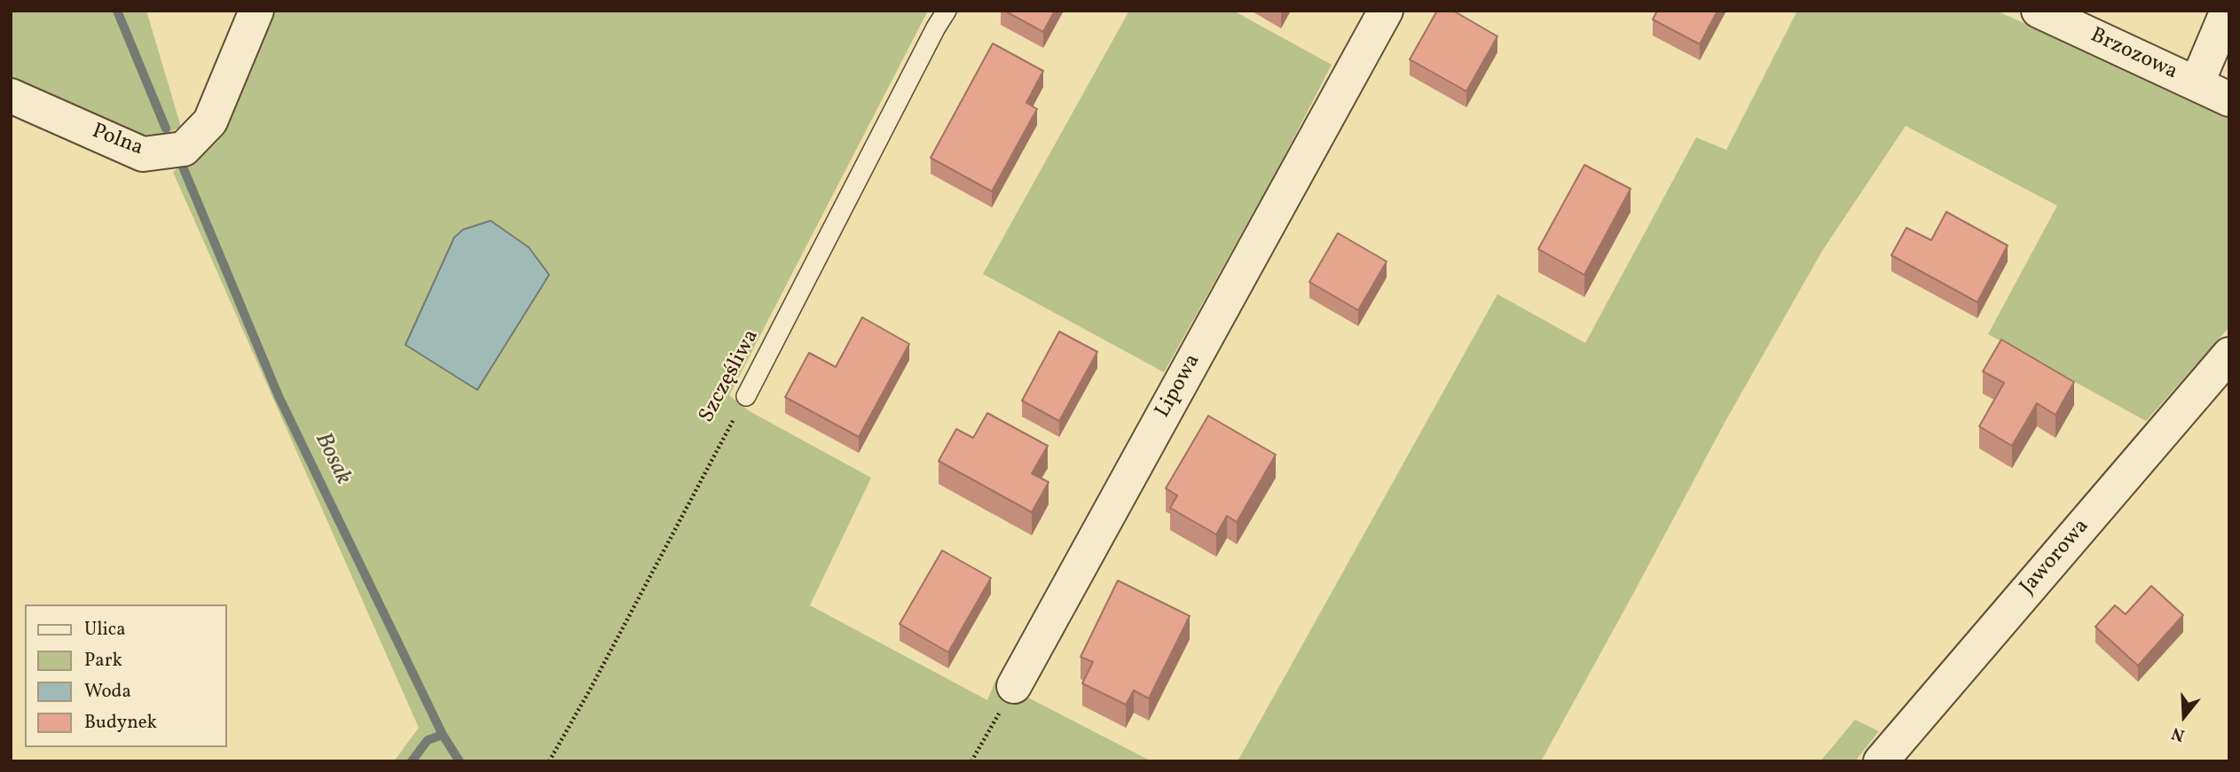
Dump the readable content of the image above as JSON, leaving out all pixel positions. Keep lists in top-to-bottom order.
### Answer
{
  "streets": {
    "street": [
      "Brzozowa",
      "Polna",
      "Lipowa",
      "Jaworowa"
    ],
    "lane": ["Szczęśliwa"]
  },
  "water": ["Bosak"],
  "legend": [
    "Ulica",
    "Park",
    "Woda",
    "Budynek"
  ],
  "north": "bottom"
}
